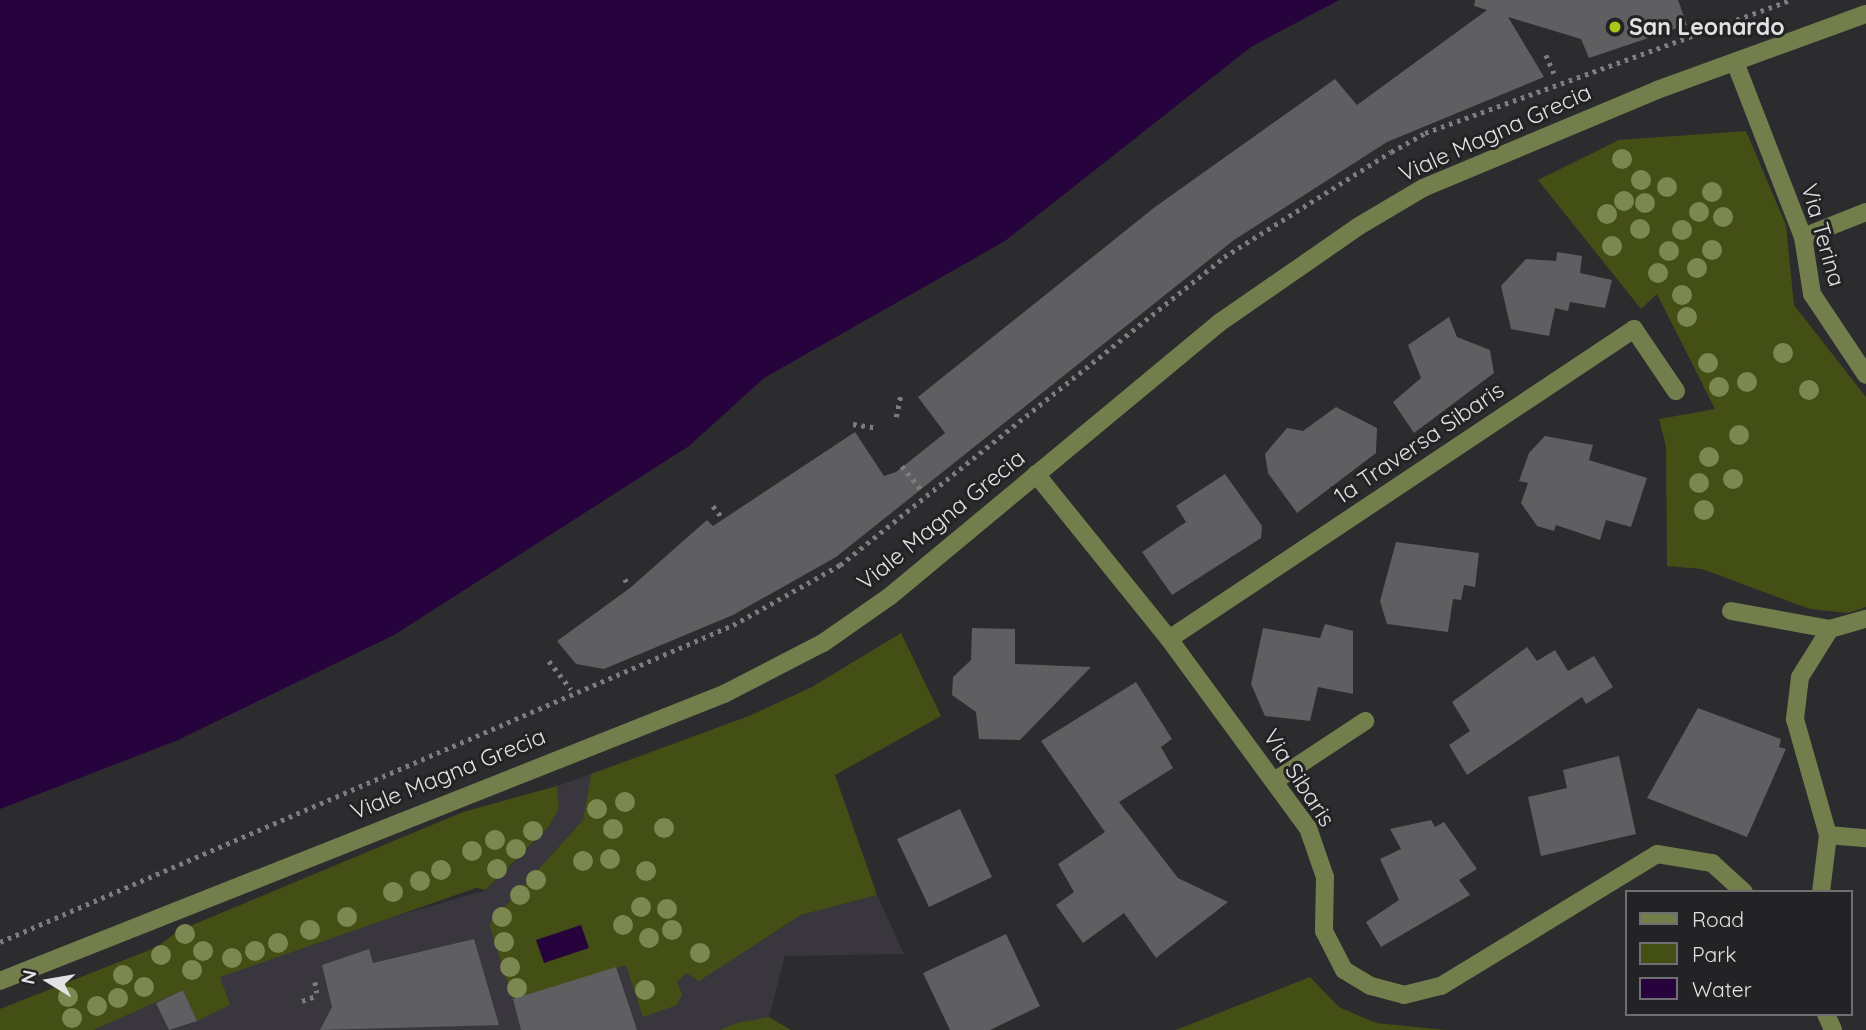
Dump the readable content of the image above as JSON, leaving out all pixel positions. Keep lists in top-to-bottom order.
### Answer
{
  "streets": {
    "street": [
      "Viale Magna Grecia",
      "Via Terina",
      "1a Traversa Sibaris",
      "Via Sibaris"
    ]
  },
  "crossings": [
    ["Viale Magna Grecia", "Via Terina"],
    ["Viale Magna Grecia", "Via Sibaris"],
    ["1a Traversa Sibaris", "Via Sibaris"]
  ],
  "places": ["San Leonardo"],
  "legend": ["Road", "Park", "Water"],
  "north": "left"
}
